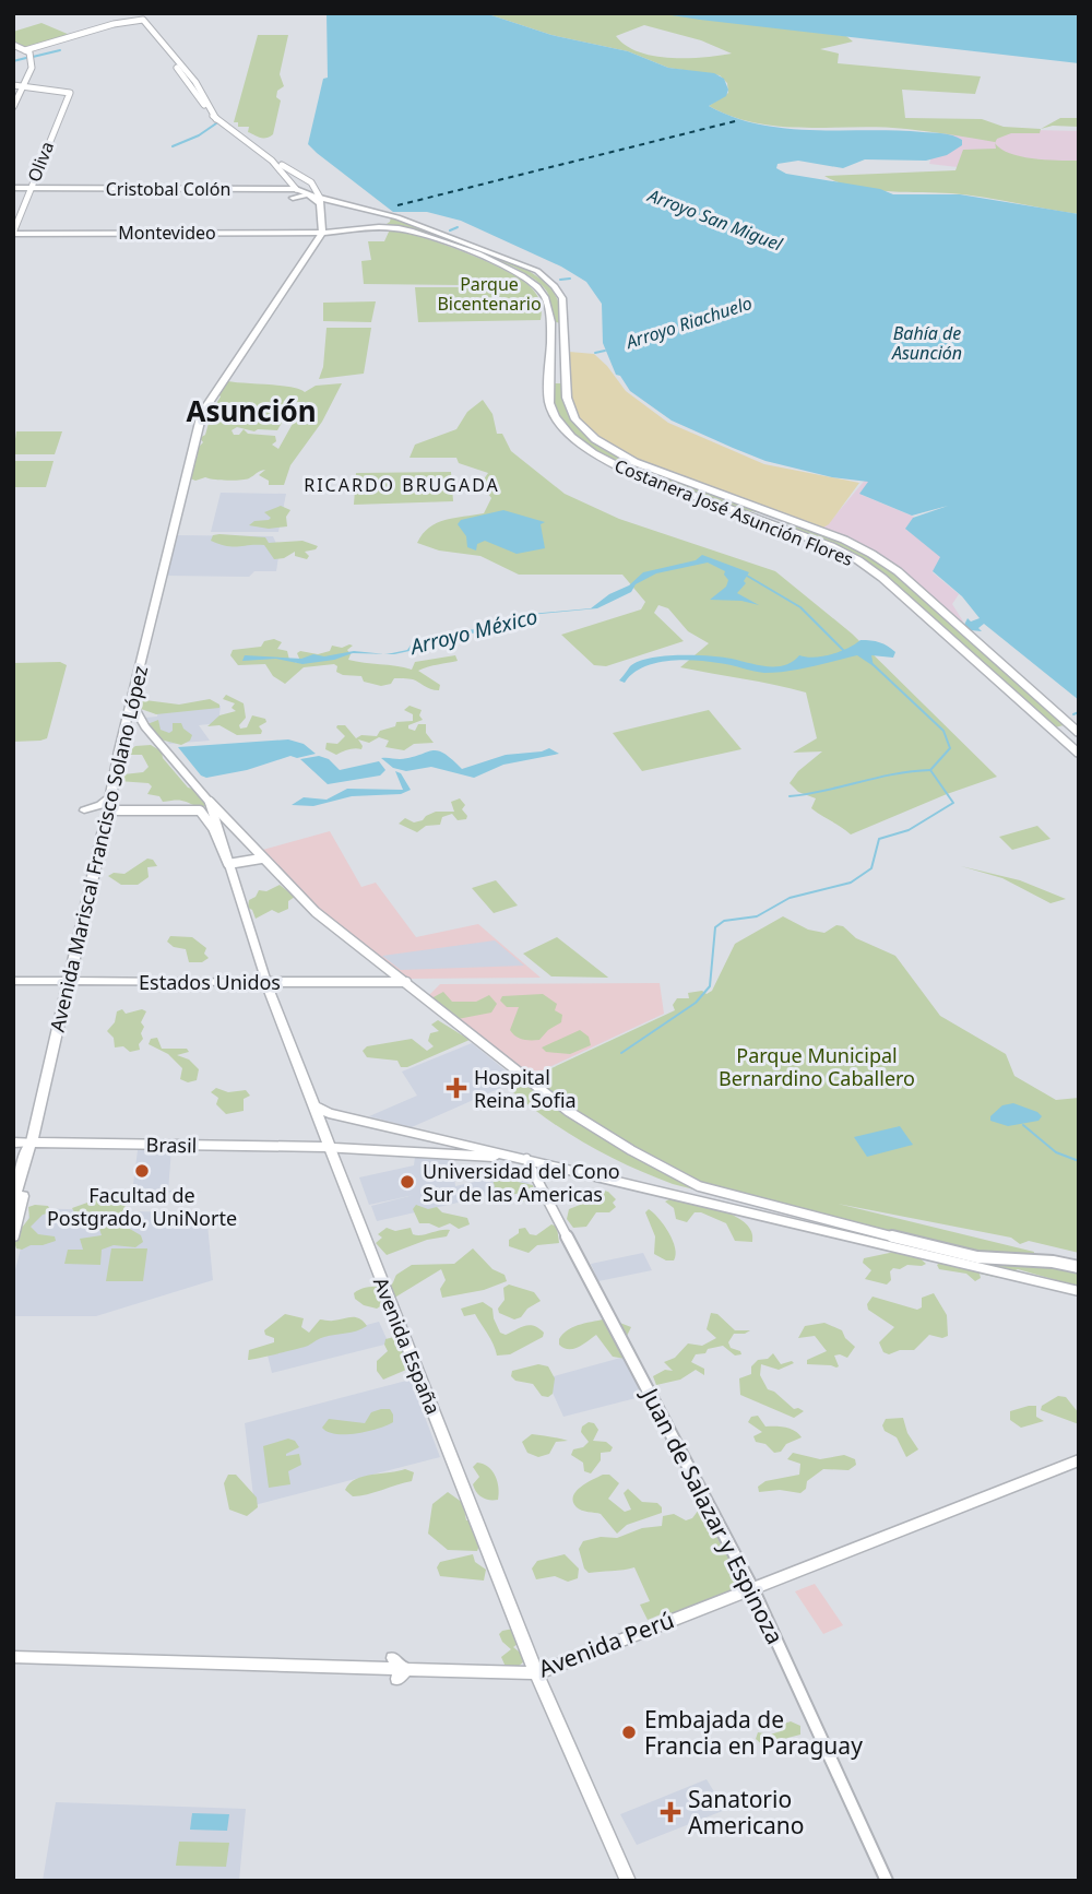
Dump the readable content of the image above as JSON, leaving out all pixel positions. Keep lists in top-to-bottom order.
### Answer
{
  "streets": {
    "main road": [
      "Cristobal Colón",
      "Montevideo",
      "Costanera José Asunción Flores",
      "Avenida Mariscal Francisco Solano López",
      "Estados Unidos",
      "Brasil",
      "Avenida España",
      "Avenida Perú"
    ],
    "street": ["Oliva", "Juan de Salazar y Espinoza"]
  },
  "crossings": [
    ["Oliva", "Cristobal Colón"],
    ["Oliva", "Montevideo"],
    ["Cristobal Colón", "Costanera José Asunción Flores"],
    ["Montevideo", "Costanera José Asunción Flores"],
    ["Montevideo", "Avenida Mariscal Francisco Solano López"],
    ["Avenida Mariscal Francisco Solano López", "Estados Unidos"],
    ["Avenida Mariscal Francisco Solano López", "Brasil"],
    ["Estados Unidos", "Avenida España"],
    ["Brasil", "Avenida España"],
    ["Brasil", "Juan de Salazar y Espinoza"],
    ["Avenida España", "Avenida Perú"],
    ["Juan de Salazar y Espinoza", "Avenida Perú"]
  ],
  "districts": ["Asunción", "RICARDO BRUGADA"],
  "water": [
    "Arroyo San Miguel",
    "Arroyo Riachuelo",
    "Bahía de Asunción",
    "Arroyo México"
  ],
  "parks": ["Parque Bicentenario", "Parque Municipal Bernardino Caballero"],
  "places": {
    "health": ["Hospital Reina Sofia", "Sanatorio Americano"],
    "other": ["Facultad de Postgrado, UniNorte", "Universidad del Cono Sur de las Americas", "Embajada de Francia en Paraguay"]
  }
}
